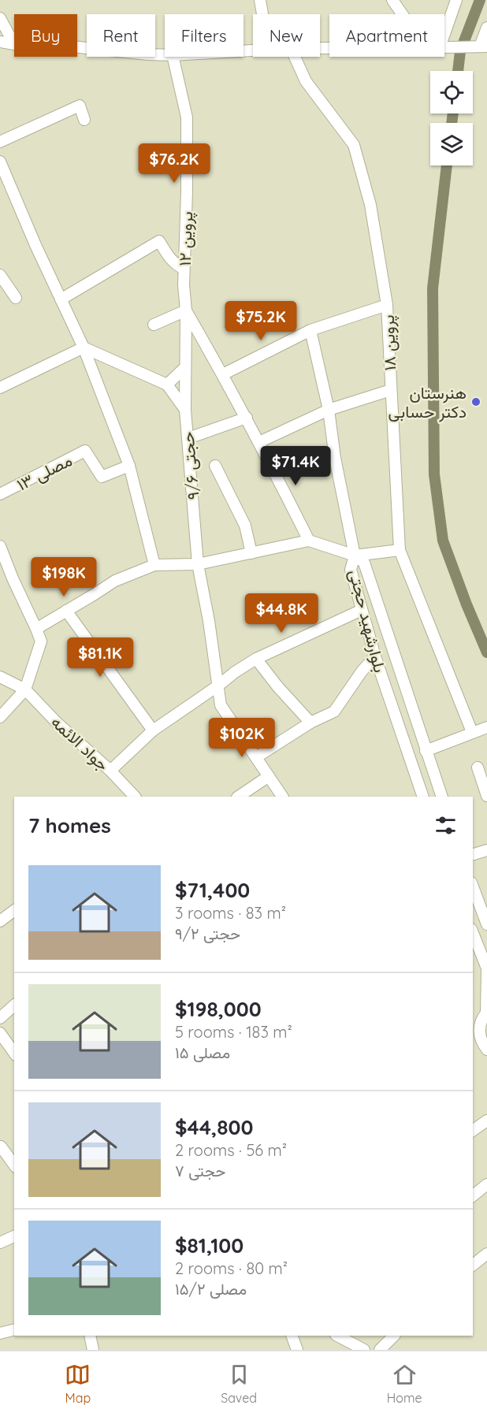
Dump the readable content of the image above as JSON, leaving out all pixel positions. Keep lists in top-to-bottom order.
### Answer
{
  "streets": {
    "street": [
      "پروین ۱۲",
      "پروین ۱۸",
      "حجتی ۹/۶",
      "مصلی ۱۳",
      "بلوارشهید حجتی",
      "جواد الائمه"
    ]
  },
  "crossings": [
    ["پروین ۱۲", "حجتی ۹/۶"]
  ],
  "places": ["هنرستان دکتر حسابی"],
  "page": {
    "chip": [
      "Buy",
      "Rent",
      "Filters",
      "New",
      "Apartment"
    ],
    "price": [
      "$76.2K",
      "$75.2K",
      "$71.4K",
      "$198K",
      "$44.8K",
      "$81.1K",
      "$102K"
    ],
    "heading": "7 homes",
    "list": [
      {
        "name": "$71,400",
        "note": "3 rooms · 83 m² · حجتی ۹/۲"
      },
      {
        "name": "$198,000",
        "note": "5 rooms · 183 m² · مصلی ۱۵"
      },
      {
        "name": "$44,800",
        "note": "2 rooms · 56 m² · حجتی ۷"
      },
      {
        "name": "$81,100",
        "note": "2 rooms · 80 m² · مصلی ۱۵/۲"
      }
    ],
    "tabs": ["Map", "Saved", "Home"]
  }
}
